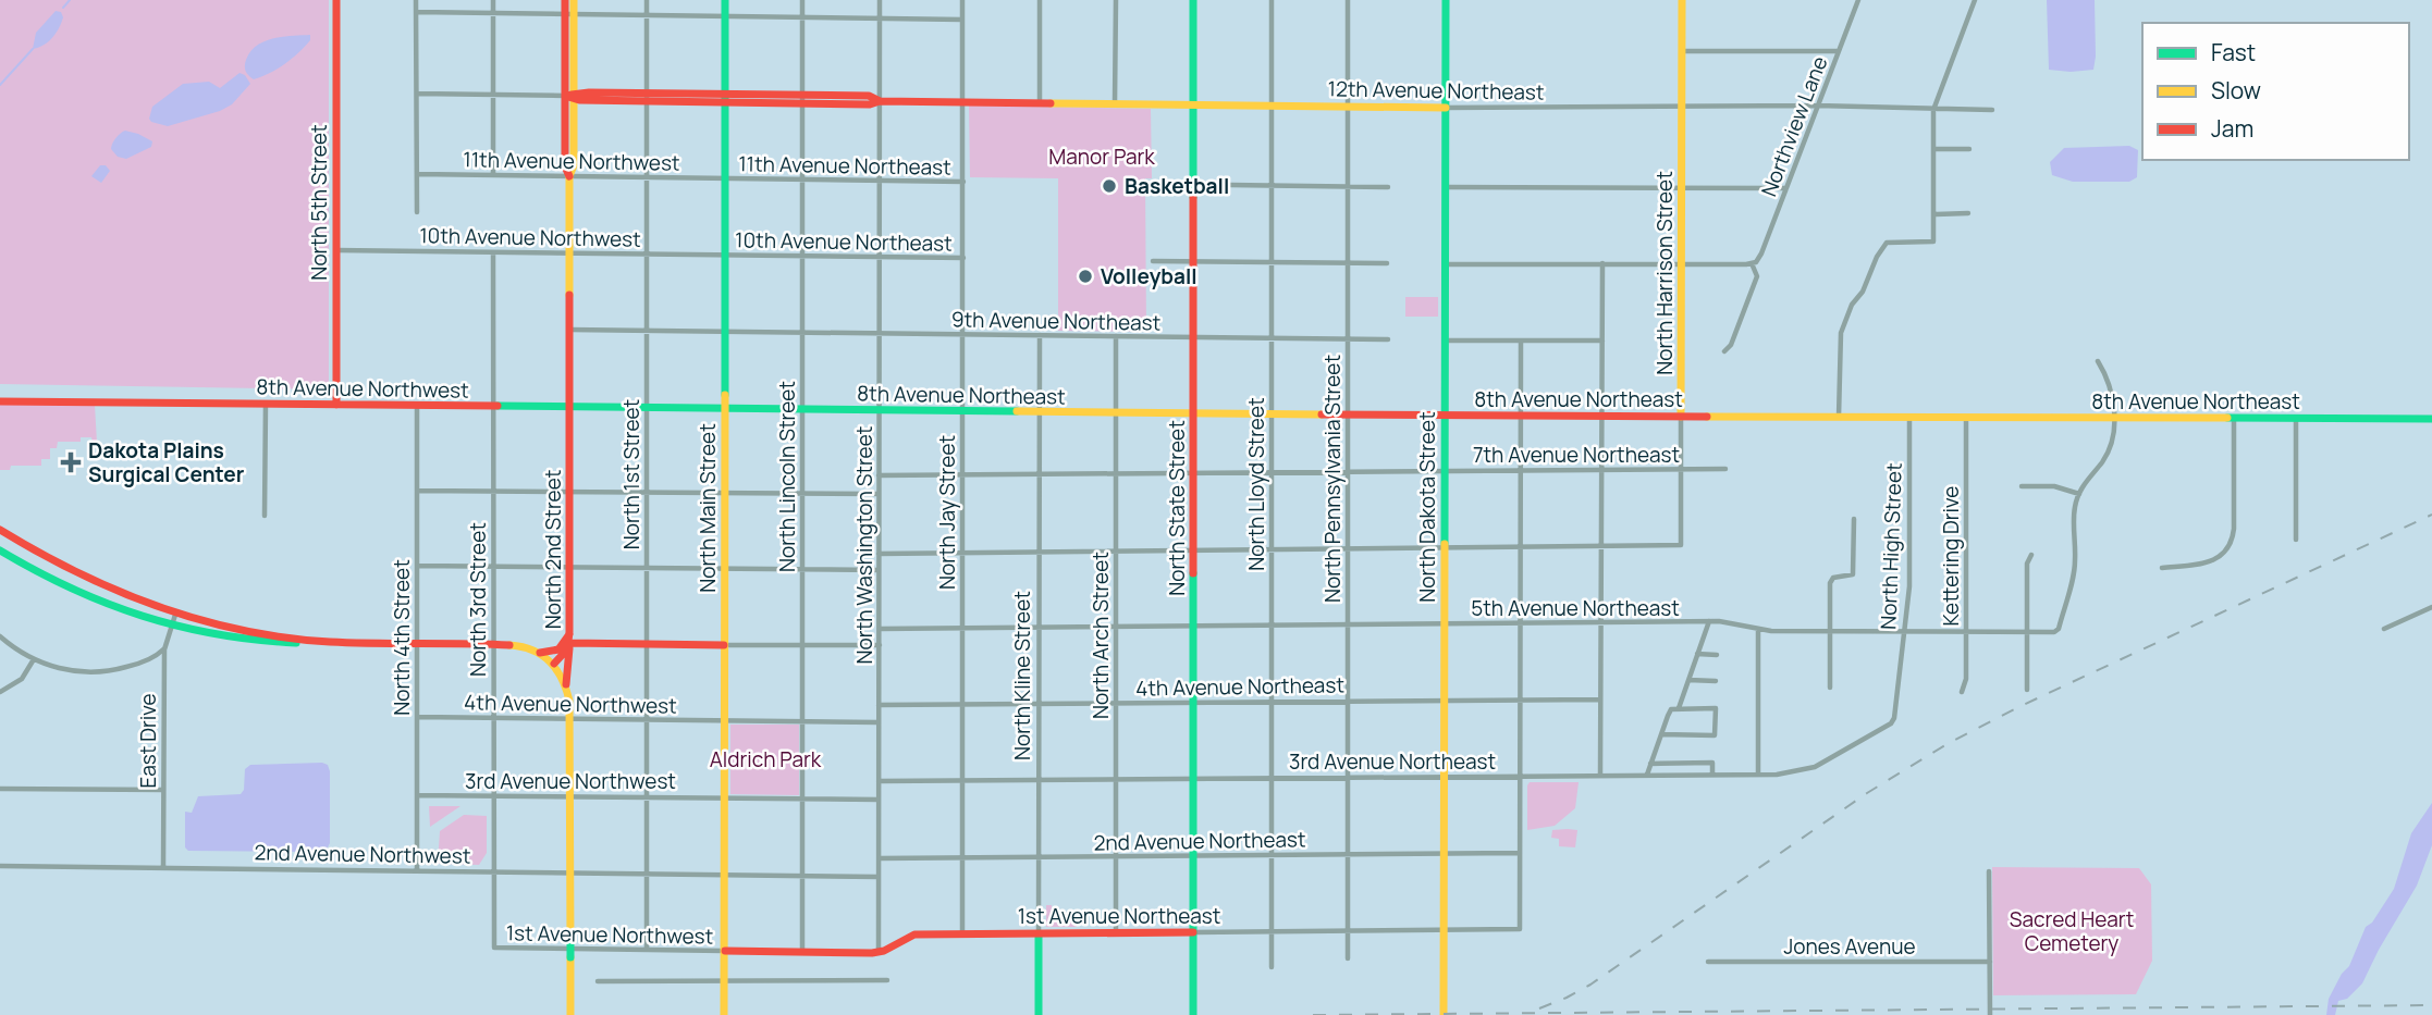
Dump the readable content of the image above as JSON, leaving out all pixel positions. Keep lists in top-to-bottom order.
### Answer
{
  "streets": {
    "street": [
      "12th Avenue Northeast",
      "Northview Lane",
      "11th Avenue Northwest",
      "11th Avenue Northeast",
      "North 5th Street",
      "10th Avenue Northwest",
      "10th Avenue Northeast",
      "North Harrison Street",
      "9th Avenue Northeast",
      "8th Avenue Northwest",
      "8th Avenue Northeast",
      "7th Avenue Northeast",
      "North 1st Street",
      "North Lincoln Street",
      "North Pennsylvania Street",
      "North Lloyd Street",
      "North Dakota Street",
      "North Main Street",
      "North State Street",
      "North Jay Street",
      "North Washington Street",
      "North High Street",
      "North 2nd Street",
      "Kettering Drive",
      "North 3rd Street",
      "5th Avenue Northeast",
      "North Arch Street",
      "North 4th Street",
      "North Kline Street",
      "4th Avenue Northeast",
      "4th Avenue Northwest",
      "East Drive",
      "3rd Avenue Northeast",
      "3rd Avenue Northwest",
      "2nd Avenue Northeast",
      "2nd Avenue Northwest",
      "1st Avenue Northeast",
      "1st Avenue Northwest",
      "Jones Avenue"
    ]
  },
  "crossings": [
    ["12th Avenue Northeast", "Northview Lane"],
    ["12th Avenue Northeast", "North Harrison Street"],
    ["12th Avenue Northeast", "North 1st Street"],
    ["12th Avenue Northeast", "North Lincoln Street"],
    ["12th Avenue Northeast", "North Pennsylvania Street"],
    ["12th Avenue Northeast", "North Lloyd Street"],
    ["12th Avenue Northeast", "North Dakota Street"],
    ["12th Avenue Northeast", "North Main Street"],
    ["12th Avenue Northeast", "North State Street"],
    ["12th Avenue Northeast", "North Jay Street"],
    ["12th Avenue Northeast", "North Washington Street"],
    ["12th Avenue Northeast", "North 2nd Street"],
    ["11th Avenue Northwest", "11th Avenue Northeast"],
    ["11th Avenue Northwest", "North 1st Street"],
    ["11th Avenue Northwest", "North Main Street"],
    ["11th Avenue Northwest", "North 2nd Street"],
    ["11th Avenue Northeast", "North Lincoln Street"],
    ["11th Avenue Northeast", "North Main Street"],
    ["11th Avenue Northeast", "North Jay Street"],
    ["11th Avenue Northeast", "North Washington Street"],
    ["North 5th Street", "10th Avenue Northwest"],
    ["North 5th Street", "8th Avenue Northwest"],
    ["10th Avenue Northwest", "10th Avenue Northeast"],
    ["10th Avenue Northwest", "North 1st Street"],
    ["10th Avenue Northwest", "North Main Street"],
    ["10th Avenue Northwest", "North 2nd Street"],
    ["10th Avenue Northwest", "North 3rd Street"],
    ["10th Avenue Northeast", "North Lincoln Street"],
    ["10th Avenue Northeast", "North Main Street"],
    ["10th Avenue Northeast", "North Jay Street"],
    ["10th Avenue Northeast", "North Washington Street"],
    ["North Harrison Street", "8th Avenue Northeast"],
    ["North Harrison Street", "7th Avenue Northeast"],
    ["9th Avenue Northeast", "North 1st Street"],
    ["9th Avenue Northeast", "North Lincoln Street"],
    ["9th Avenue Northeast", "North Pennsylvania Street"],
    ["9th Avenue Northeast", "North Lloyd Street"],
    ["9th Avenue Northeast", "North Main Street"],
    ["9th Avenue Northeast", "North State Street"],
    ["9th Avenue Northeast", "North Jay Street"],
    ["9th Avenue Northeast", "North Washington Street"],
    ["9th Avenue Northeast", "North 2nd Street"],
    ["9th Avenue Northeast", "North Arch Street"],
    ["9th Avenue Northeast", "North Kline Street"],
    ["8th Avenue Northwest", "8th Avenue Northeast"],
    ["8th Avenue Northwest", "North 1st Street"],
    ["8th Avenue Northwest", "North Main Street"],
    ["8th Avenue Northwest", "North 2nd Street"],
    ["8th Avenue Northwest", "North 3rd Street"],
    ["8th Avenue Northwest", "North 4th Street"],
    ["8th Avenue Northeast", "North Lincoln Street"],
    ["8th Avenue Northeast", "North Pennsylvania Street"],
    ["8th Avenue Northeast", "North Lloyd Street"],
    ["8th Avenue Northeast", "North Dakota Street"],
    ["8th Avenue Northeast", "North Main Street"],
    ["8th Avenue Northeast", "North State Street"],
    ["8th Avenue Northeast", "North Jay Street"],
    ["8th Avenue Northeast", "North Washington Street"],
    ["8th Avenue Northeast", "North High Street"],
    ["8th Avenue Northeast", "Kettering Drive"],
    ["8th Avenue Northeast", "North Arch Street"],
    ["8th Avenue Northeast", "North Kline Street"],
    ["7th Avenue Northeast", "North Pennsylvania Street"],
    ["7th Avenue Northeast", "North Lloyd Street"],
    ["7th Avenue Northeast", "North Dakota Street"],
    ["7th Avenue Northeast", "North State Street"],
    ["7th Avenue Northeast", "North Jay Street"],
    ["7th Avenue Northeast", "North Washington Street"],
    ["7th Avenue Northeast", "North Arch Street"],
    ["7th Avenue Northeast", "North Kline Street"],
    ["North 1st Street", "4th Avenue Northwest"],
    ["North 1st Street", "3rd Avenue Northwest"],
    ["North 1st Street", "2nd Avenue Northwest"],
    ["North 1st Street", "1st Avenue Northwest"],
    ["North Lincoln Street", "1st Avenue Northeast"],
    ["North Pennsylvania Street", "5th Avenue Northeast"],
    ["North Pennsylvania Street", "4th Avenue Northeast"],
    ["North Pennsylvania Street", "3rd Avenue Northeast"],
    ["North Pennsylvania Street", "2nd Avenue Northeast"],
    ["North Pennsylvania Street", "1st Avenue Northeast"],
    ["North Lloyd Street", "5th Avenue Northeast"],
    ["North Lloyd Street", "4th Avenue Northeast"],
    ["North Lloyd Street", "3rd Avenue Northeast"],
    ["North Lloyd Street", "2nd Avenue Northeast"],
    ["North Lloyd Street", "1st Avenue Northeast"],
    ["North Dakota Street", "5th Avenue Northeast"],
    ["North Dakota Street", "4th Avenue Northeast"],
    ["North Dakota Street", "3rd Avenue Northeast"],
    ["North Dakota Street", "2nd Avenue Northeast"],
    ["North Dakota Street", "1st Avenue Northeast"],
    ["North Main Street", "4th Avenue Northwest"],
    ["North Main Street", "3rd Avenue Northwest"],
    ["North Main Street", "2nd Avenue Northwest"],
    ["North Main Street", "1st Avenue Northeast"],
    ["North Main Street", "1st Avenue Northwest"],
    ["North State Street", "5th Avenue Northeast"],
    ["North State Street", "4th Avenue Northeast"],
    ["North State Street", "3rd Avenue Northeast"],
    ["North State Street", "2nd Avenue Northeast"],
    ["North State Street", "1st Avenue Northeast"],
    ["North Jay Street", "5th Avenue Northeast"],
    ["North Jay Street", "4th Avenue Northeast"],
    ["North Jay Street", "3rd Avenue Northeast"],
    ["North Jay Street", "2nd Avenue Northeast"],
    ["North Jay Street", "1st Avenue Northeast"],
    ["North Washington Street", "5th Avenue Northeast"],
    ["North Washington Street", "4th Avenue Northeast"],
    ["North Washington Street", "3rd Avenue Northeast"],
    ["North Washington Street", "2nd Avenue Northeast"],
    ["North Washington Street", "1st Avenue Northeast"],
    ["North High Street", "5th Avenue Northeast"],
    ["North High Street", "3rd Avenue Northeast"],
    ["Kettering Drive", "5th Avenue Northeast"],
    ["North 3rd Street", "4th Avenue Northwest"],
    ["North 3rd Street", "3rd Avenue Northwest"],
    ["North 3rd Street", "2nd Avenue Northwest"],
    ["North 3rd Street", "1st Avenue Northwest"],
    ["5th Avenue Northeast", "North Arch Street"],
    ["5th Avenue Northeast", "North Kline Street"],
    ["North Arch Street", "4th Avenue Northeast"],
    ["North Arch Street", "3rd Avenue Northeast"],
    ["North Arch Street", "2nd Avenue Northeast"],
    ["North Arch Street", "1st Avenue Northeast"],
    ["North 4th Street", "4th Avenue Northwest"],
    ["North 4th Street", "3rd Avenue Northwest"],
    ["North 4th Street", "2nd Avenue Northwest"],
    ["North Kline Street", "4th Avenue Northeast"],
    ["North Kline Street", "3rd Avenue Northeast"],
    ["North Kline Street", "2nd Avenue Northeast"],
    ["North Kline Street", "1st Avenue Northeast"],
    ["East Drive", "2nd Avenue Northwest"],
    ["2nd Avenue Northeast", "1st Avenue Northeast"],
    ["1st Avenue Northeast", "1st Avenue Northwest"]
  ],
  "parks": ["Manor Park", "Aldrich Park", "Sacred Heart Cemetery"],
  "places": {
    "other": ["Basketball", "Volleyball"],
    "health": ["Dakota Plains Surgical Center"]
  },
  "legend": ["Fast", "Slow", "Jam"]
}
